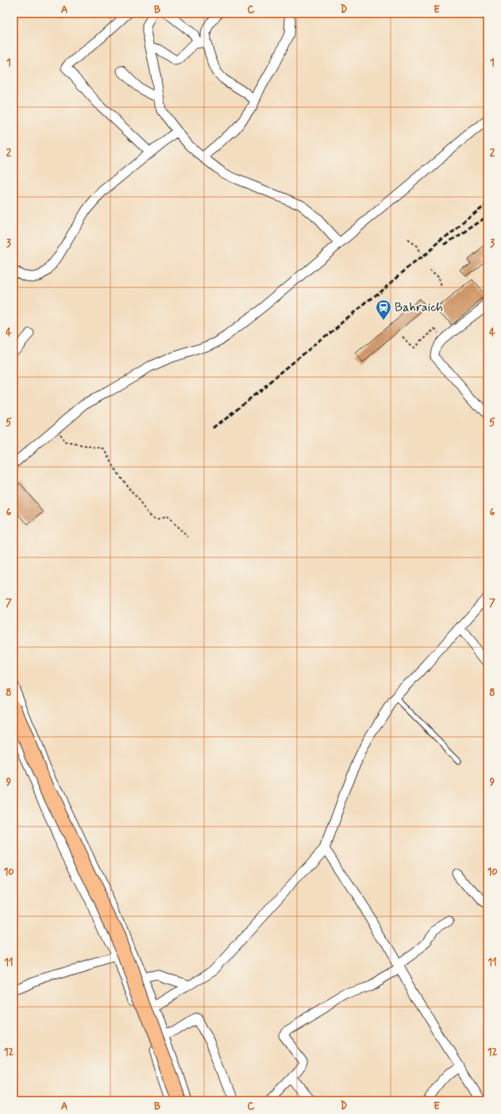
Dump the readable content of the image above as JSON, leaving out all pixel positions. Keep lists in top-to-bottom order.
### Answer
{
  "places": {
    "station": ["Bahraich"]
  },
  "grid": {
    "columns": [
      "A",
      "B",
      "C",
      "D",
      "E"
    ],
    "rows": [
      "1",
      "2",
      "3",
      "4",
      "5",
      "6",
      "7",
      "8",
      "9",
      "10",
      "11",
      "12"
    ]
  }
}
